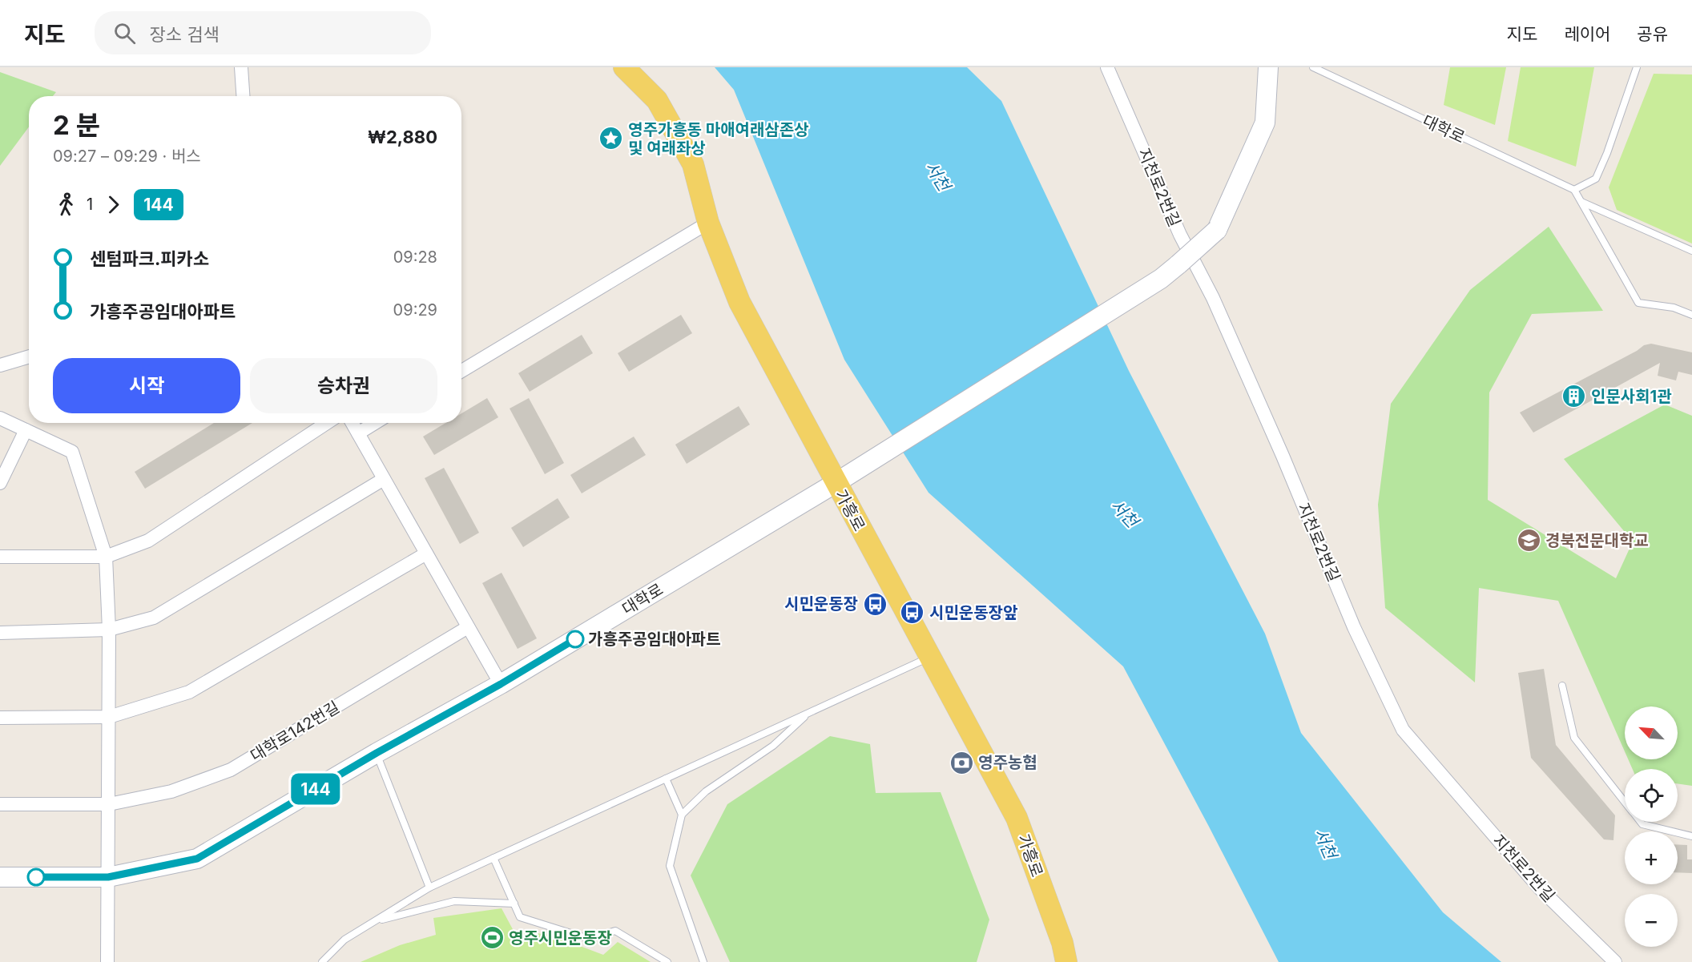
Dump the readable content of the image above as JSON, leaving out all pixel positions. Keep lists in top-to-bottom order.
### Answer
{
  "streets": {
    "main road": ["대학로", "가흥로"],
    "street": ["지천로2번길", "대학로142번길"]
  },
  "crossings": [
    ["대학로", "가흥로"]
  ],
  "water": ["서천"],
  "places": {
    "place": ["영주가흥동 마애여래삼존상 및 여래좌상"],
    "building": ["인문사회1관"],
    "school or university": ["경북전문대학교"],
    "bus stop": ["시민운동장", "시민운동장앞"],
    "other": ["가흥주공임대아파트"],
    "bank": ["영주농협"],
    "sports": ["영주시민운동장"]
  },
  "lines": ["bus line 144"],
  "north": "top left",
  "page": {
    "header": "지도",
    "search": "장소 검색",
    "nav": ["지도", "레이어", "공유"],
    "on_map": "144",
    "heading": ["2 분", "09:27 – 09:29 · 버스", "₩2,880"],
    "legs": ["1", "144"],
    "list": [
      {
        "name": "센텀파크.피카소",
        "value": "09:28"
      },
      {
        "name": "가흥주공임대아파트",
        "value": "09:29"
      }
    ],
    "buttons": ["시작", "승차권"],
    "map_buttons": ["+", "−"]
  }
}
